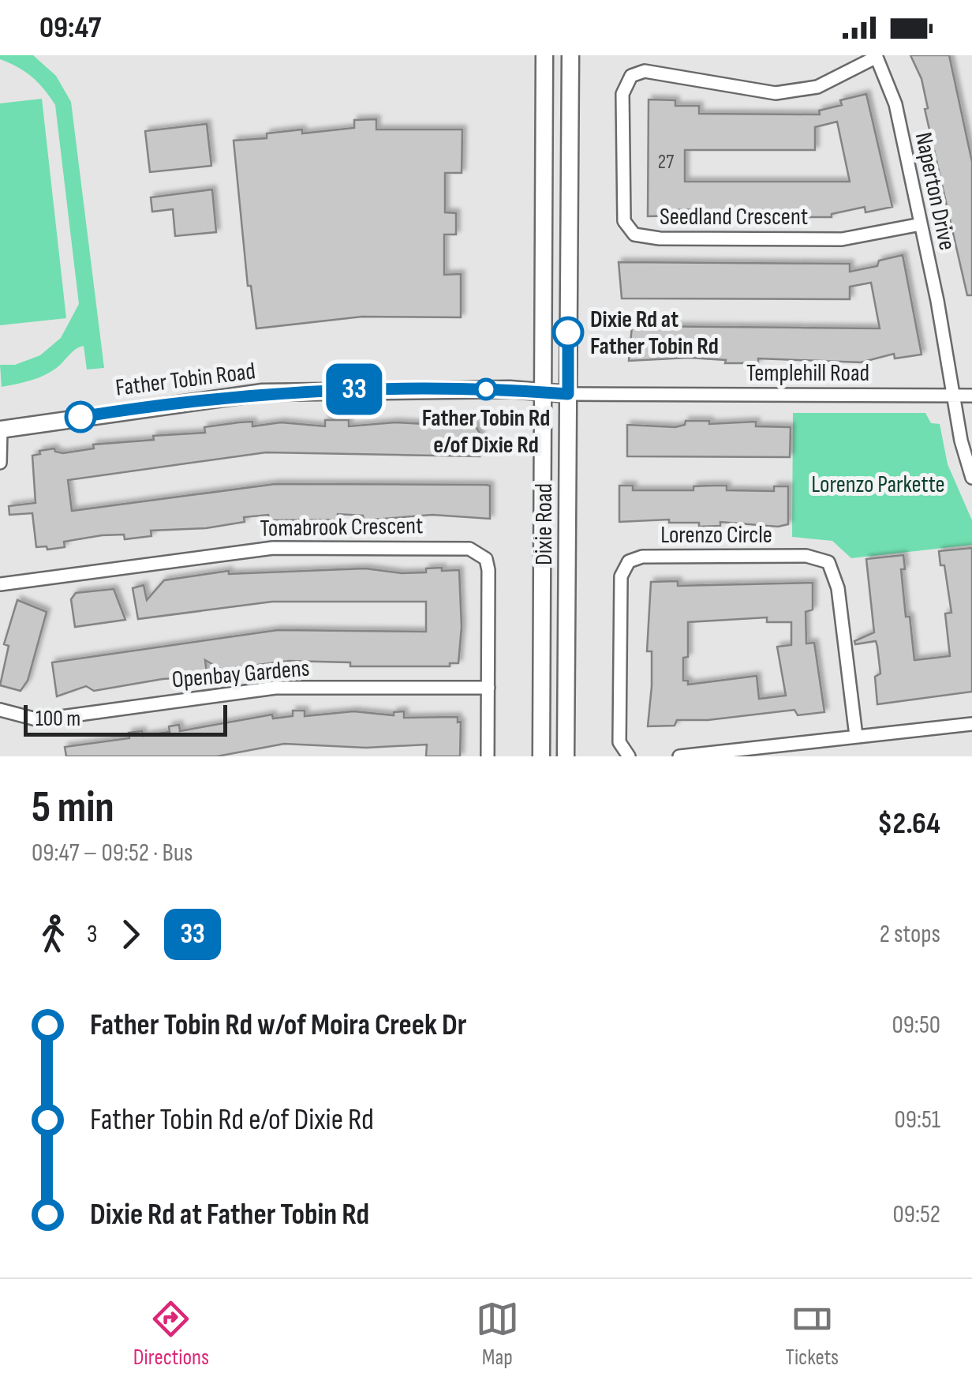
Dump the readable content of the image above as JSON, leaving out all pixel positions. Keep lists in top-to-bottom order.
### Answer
{
  "streets": {
    "main road": ["Father Tobin Road", "Dixie Road"],
    "street": [
      "Naperton Drive",
      "Seedland Crescent",
      "Templehill Road",
      "Tomabrook Crescent",
      "Lorenzo Circle",
      "Openbay Gardens"
    ]
  },
  "crossings": [
    ["Naperton Drive", "Seedland Crescent"],
    ["Naperton Drive", "Templehill Road"],
    ["Templehill Road", "Father Tobin Road"],
    ["Templehill Road", "Dixie Road"],
    ["Father Tobin Road", "Dixie Road"],
    ["Tomabrook Crescent", "Openbay Gardens"]
  ],
  "parks": ["Lorenzo Parkette"],
  "places": ["Dixie Rd at Father Tobin Rd", "Father Tobin Rd e/of Dixie Rd"],
  "lines": ["bus line 33"],
  "house_numbers": ["27"],
  "scale_bar": "100 m",
  "page": {
    "status": "09:47",
    "on_map": "33",
    "scale": "100 m",
    "heading": ["5 min", "09:47 – 09:52 · Bus", "$2.64"],
    "legs": ["3", "33", "2 stops"],
    "list": [
      {
        "name": "Father Tobin Rd w/of Moira Creek Dr",
        "value": "09:50"
      },
      {
        "name": "Father Tobin Rd e/of Dixie Rd",
        "value": "09:51"
      },
      {
        "name": "Dixie Rd at Father Tobin Rd",
        "value": "09:52"
      }
    ],
    "tabs": ["Directions", "Map", "Tickets"]
  }
}
